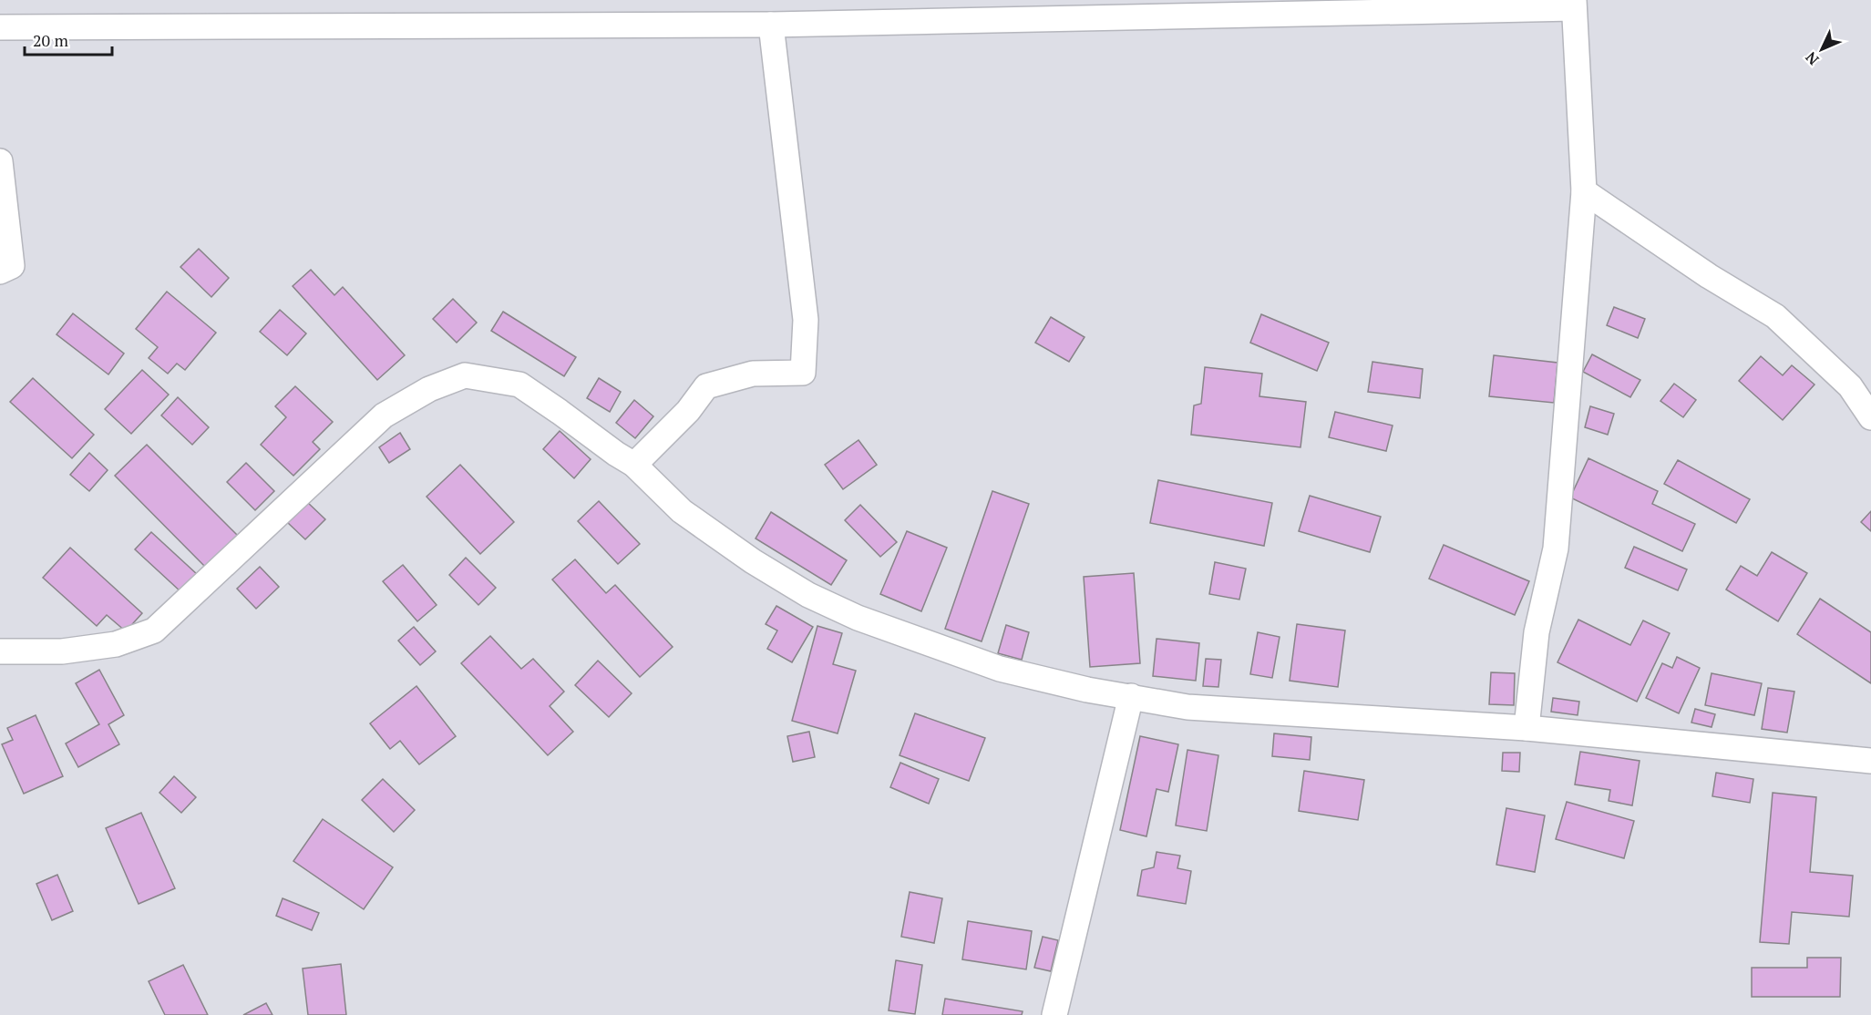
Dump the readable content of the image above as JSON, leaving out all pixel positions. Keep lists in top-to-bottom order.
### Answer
{
  "scale_bar": "20 m",
  "north": "bottom left"
}
